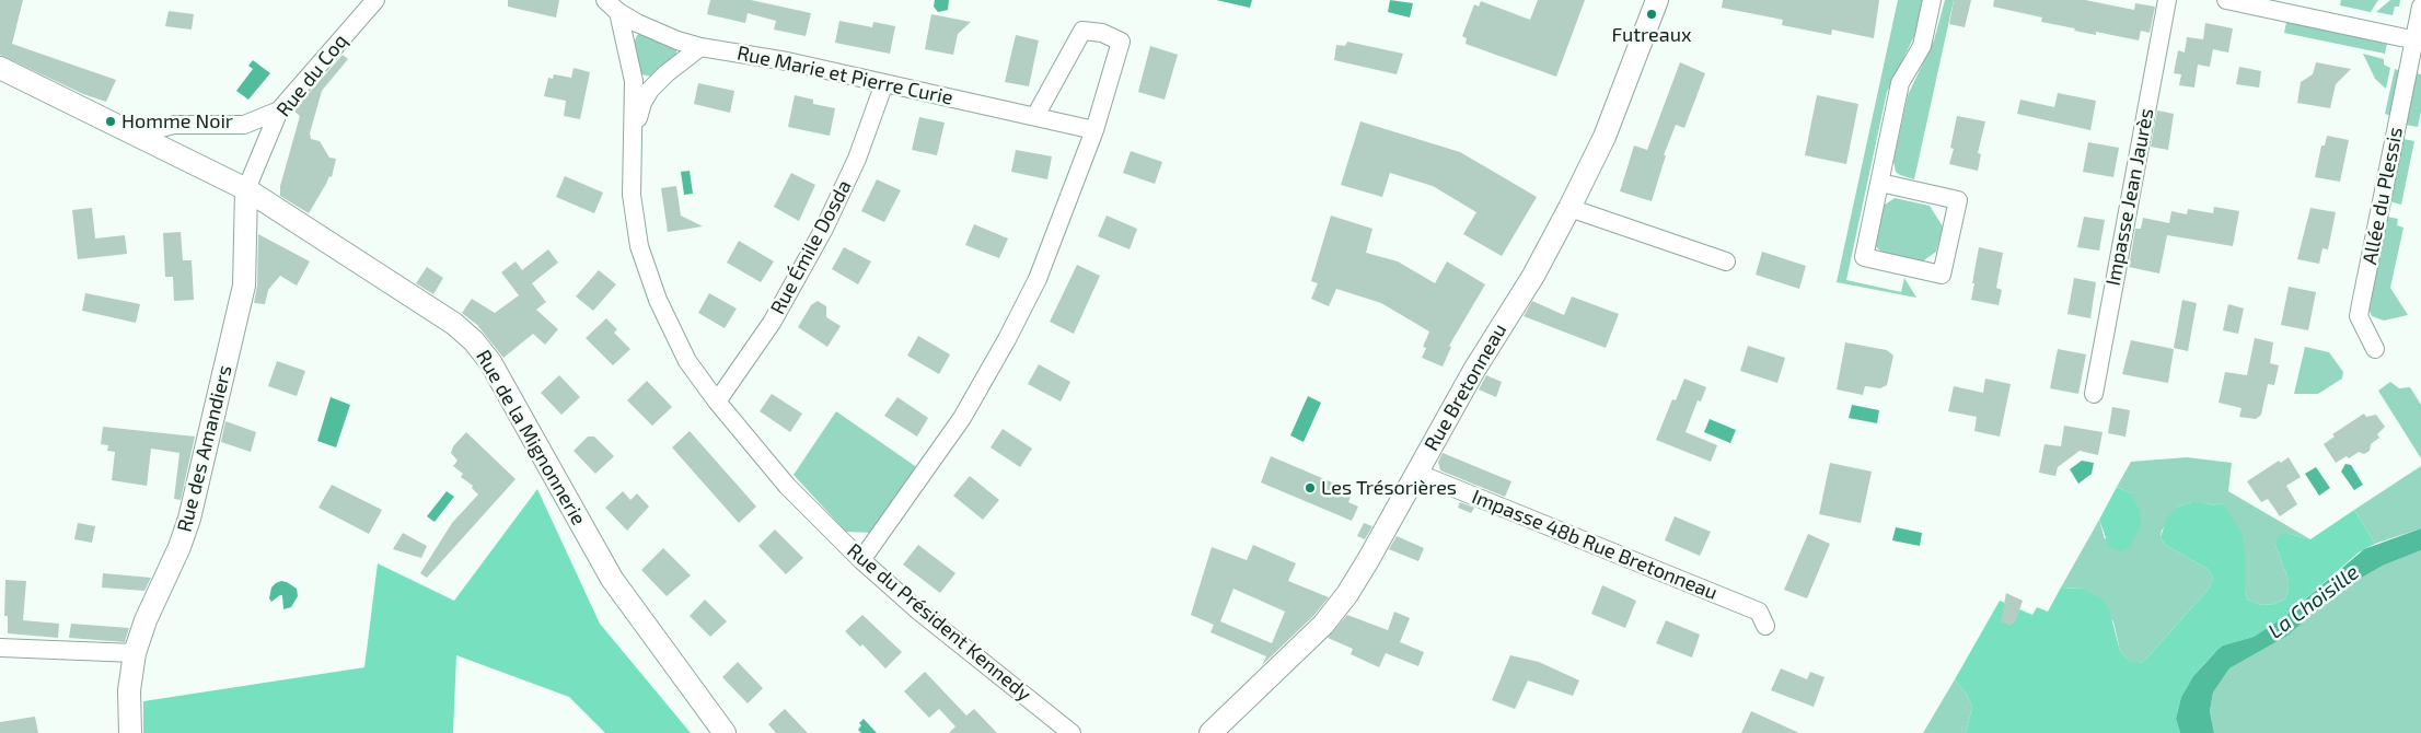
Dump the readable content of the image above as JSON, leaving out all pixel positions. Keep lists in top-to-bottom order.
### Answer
{
  "streets": {
    "street": [
      "Rue du Coq",
      "Rue Marie et Pierre Curie",
      "Allée du Plessis",
      "Impasse Jean Jaurès",
      "Rue Émile Dosda",
      "Rue Bretonneau",
      "Rue de la Mignonnerie",
      "Rue des Amandiers",
      "Impasse 48b Rue Bretonneau",
      "Rue du Président Kennedy"
    ]
  },
  "crossings": [
    ["Rue du Coq", "Rue de la Mignonnerie"],
    ["Rue du Coq", "Rue des Amandiers"],
    ["Rue Marie et Pierre Curie", "Rue Émile Dosda"],
    ["Rue Marie et Pierre Curie", "Rue du Président Kennedy"],
    ["Rue Émile Dosda", "Rue du Président Kennedy"],
    ["Rue Bretonneau", "Impasse 48b Rue Bretonneau"],
    ["Rue de la Mignonnerie", "Rue des Amandiers"]
  ],
  "water": ["La Choisille"],
  "places": ["Futreaux", "Homme Noir", "Les Trésorières"]
}
